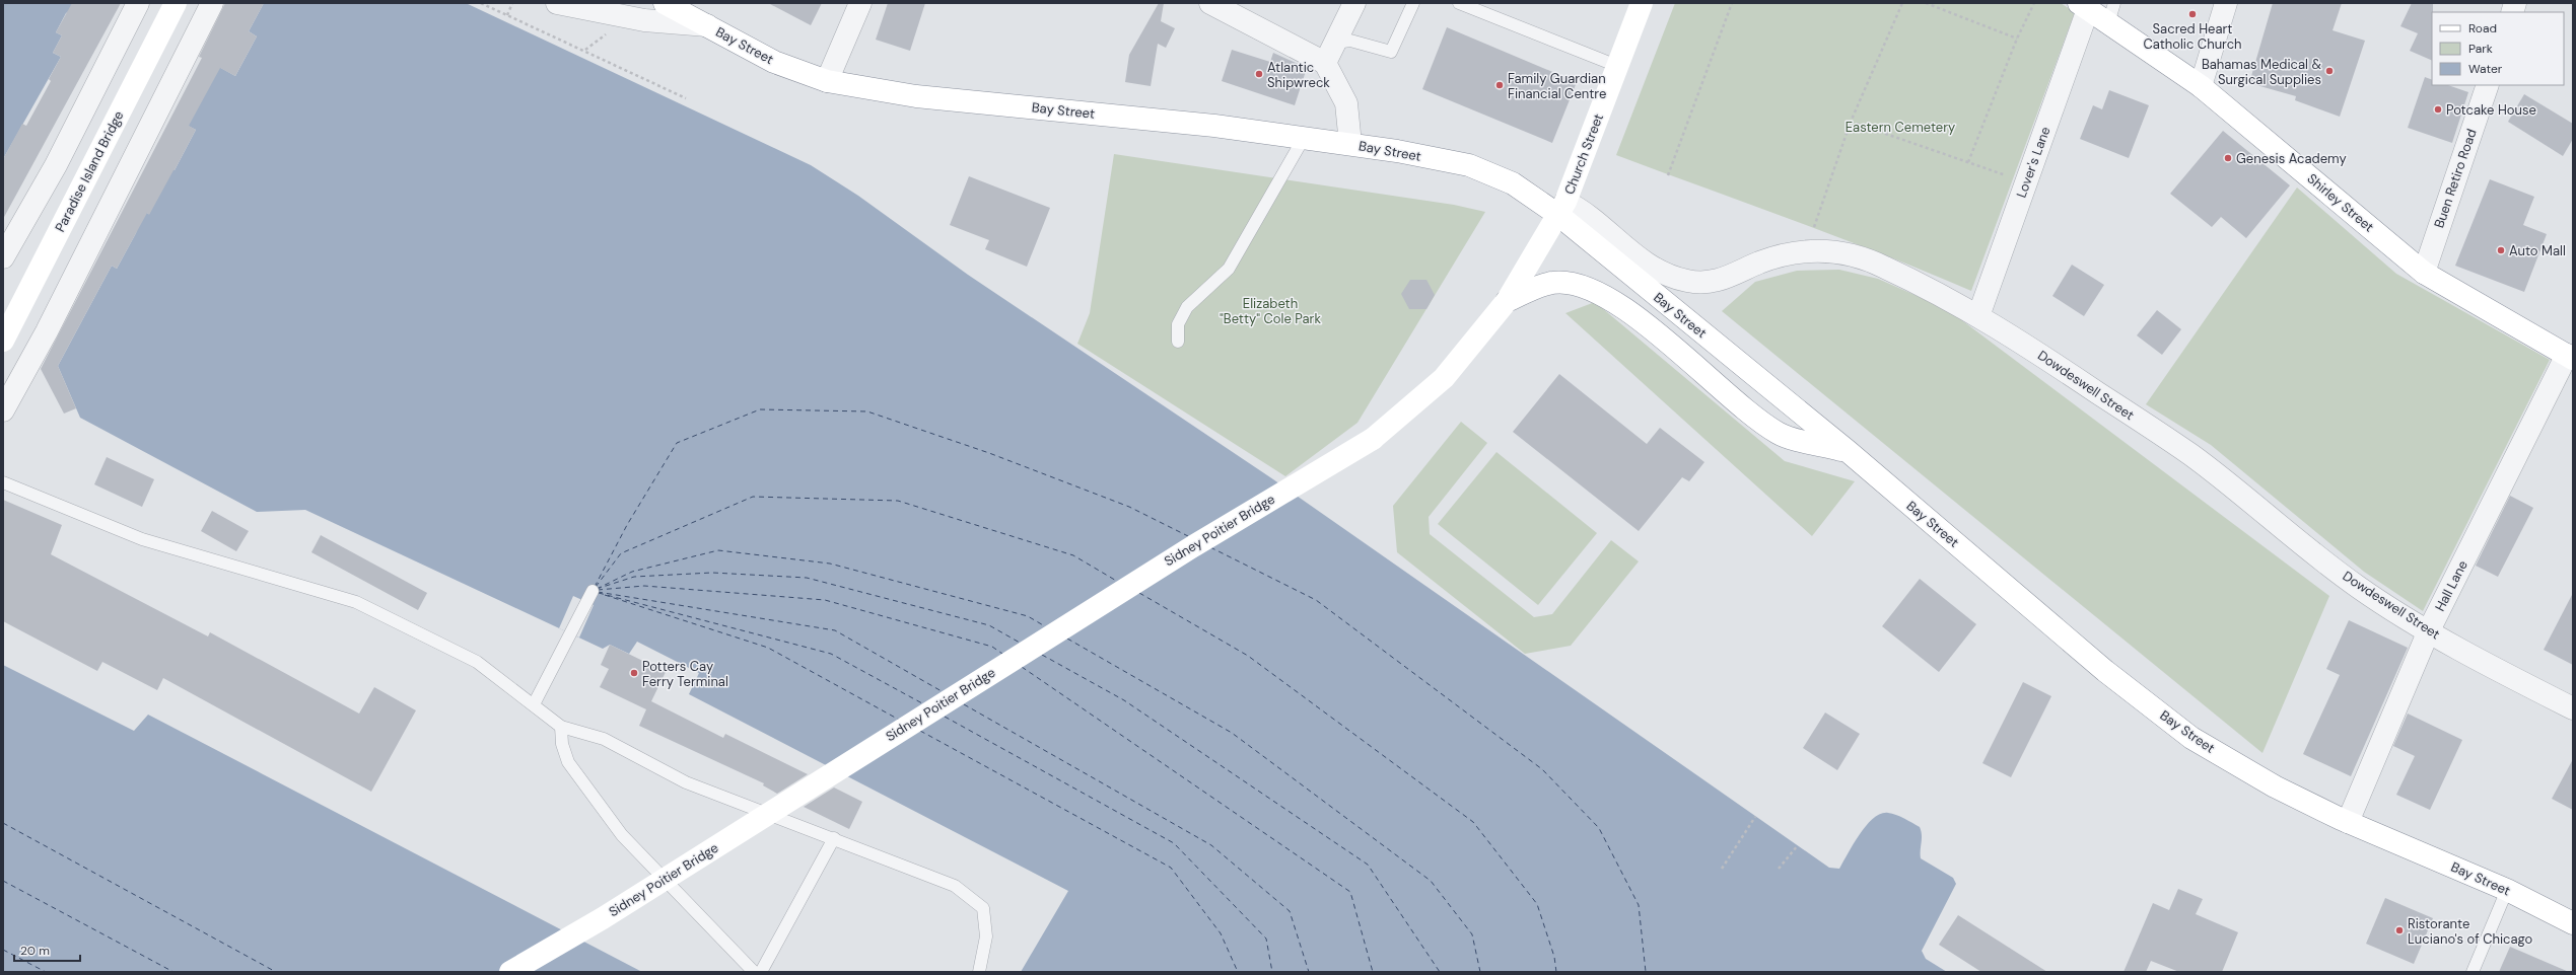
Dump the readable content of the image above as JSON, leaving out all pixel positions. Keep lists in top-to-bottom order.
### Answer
{
  "streets": {
    "main road": [
      "Bay Street",
      "Church Street",
      "Paradise Island Bridge",
      "Shirley Street",
      "Sidney Poitier Bridge"
    ],
    "street": [
      "Lover's Lane",
      "Buen Retiro Road",
      "Dowdeswell Street",
      "Hall Lane"
    ]
  },
  "crossings": [
    ["Bay Street", "Church Street"],
    ["Bay Street", "Dowdeswell Street"],
    ["Bay Street", "Hall Lane"],
    ["Church Street", "Dowdeswell Street"],
    ["Lover's Lane", "Shirley Street"],
    ["Lover's Lane", "Dowdeswell Street"],
    ["Buen Retiro Road", "Shirley Street"],
    ["Shirley Street", "Hall Lane"],
    ["Dowdeswell Street", "Hall Lane"]
  ],
  "parks": ["Eastern Cemetery", "Elizabeth \"Betty\" Cole Park"],
  "places": [
    "Sacred Heart Catholic Church",
    "Bahamas Medical & Surgical Supplies",
    "Atlantic Shipwreck",
    "Family Guardian Financial Centre",
    "Potcake House",
    "Genesis Academy",
    "Auto Mall",
    "Potters Cay Ferry Terminal",
    "Ristorante Luciano's of Chicago"
  ],
  "legend": ["Road", "Park", "Water"],
  "scale_bar": "20 m"
}
